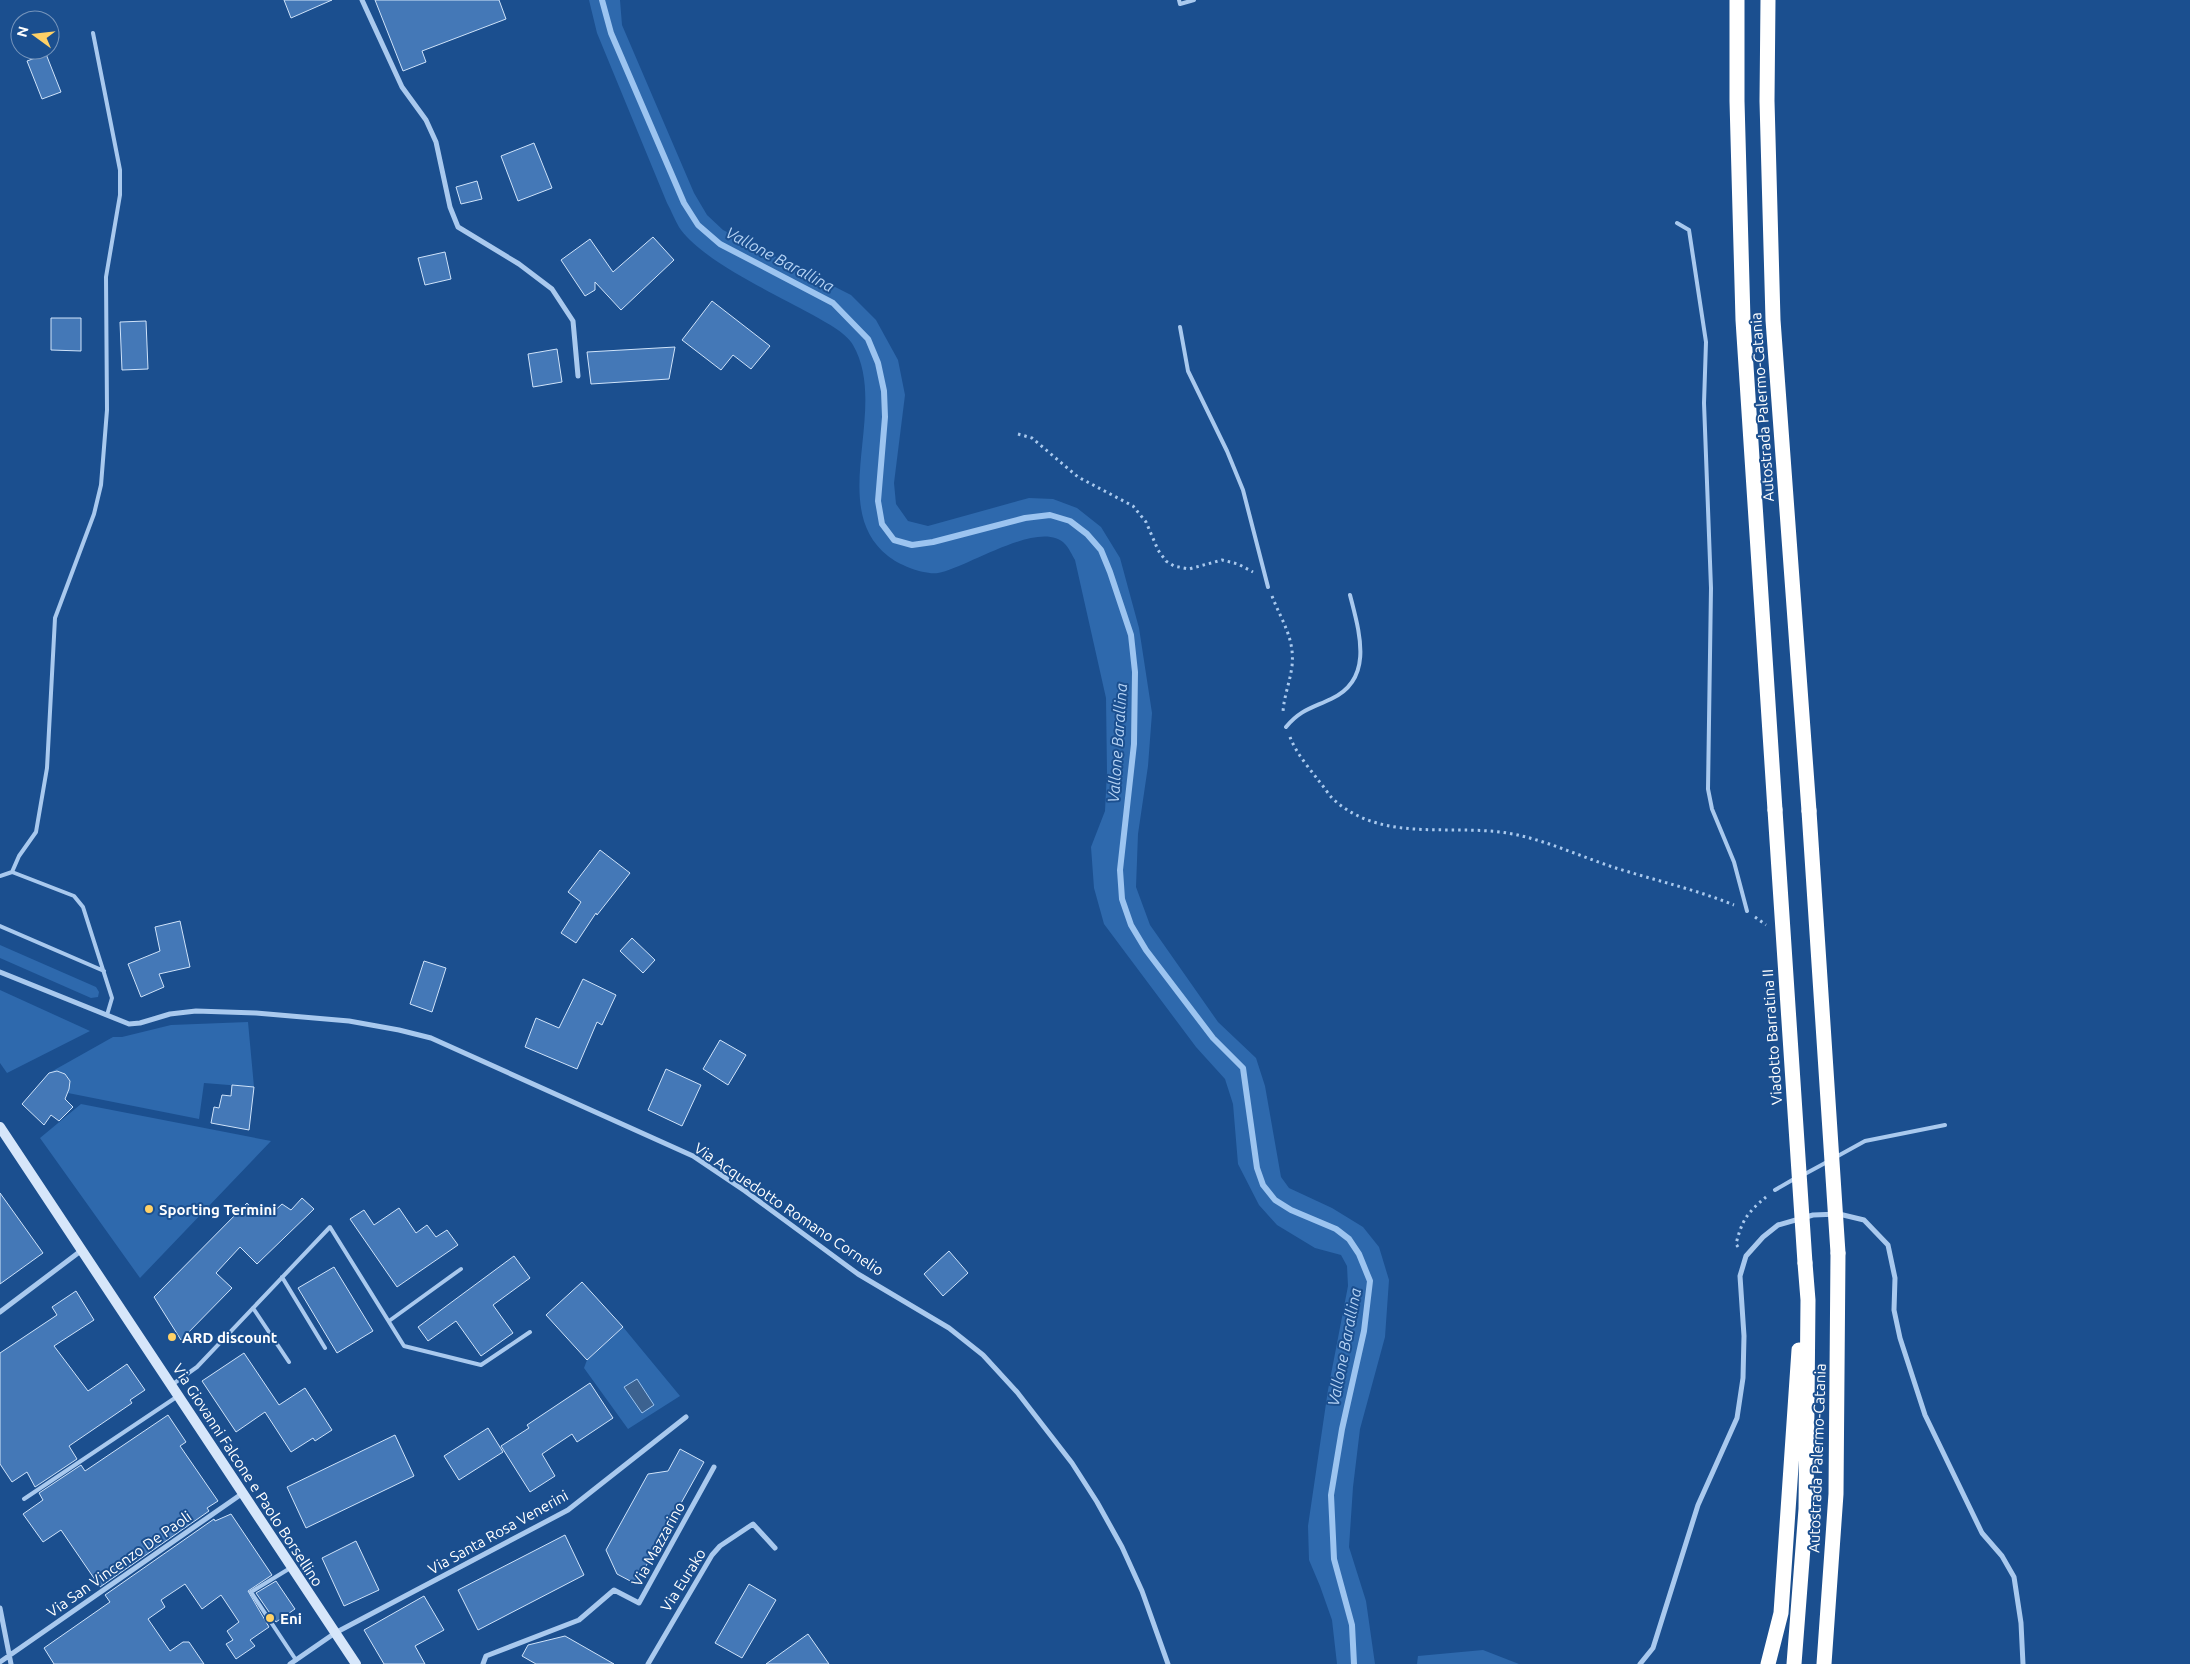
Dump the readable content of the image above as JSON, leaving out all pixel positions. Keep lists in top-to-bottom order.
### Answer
{
  "streets": {
    "highway": ["Autostrada Palermo-Catania", "Viadotto Barratina II"],
    "main road": ["Via Giovanni Falcone e Paolo Borsellino"],
    "street": [
      "Via Acquedotto Romano Cornelio",
      "Via Santa Rosa Venerini",
      "Via Mazzarino",
      "Via San Vincenzo De Paoli",
      "Via Eurako"
    ]
  },
  "crossings": [
    ["Autostrada Palermo-Catania", "Viadotto Barratina II"],
    ["Via Giovanni Falcone e Paolo Borsellino", "Via Santa Rosa Venerini"],
    ["Via Giovanni Falcone e Paolo Borsellino", "Via San Vincenzo De Paoli"]
  ],
  "water": ["Vallone Barallina"],
  "places": ["Sporting Termini", "ARD discount", "Eni"],
  "north": "left"
}
